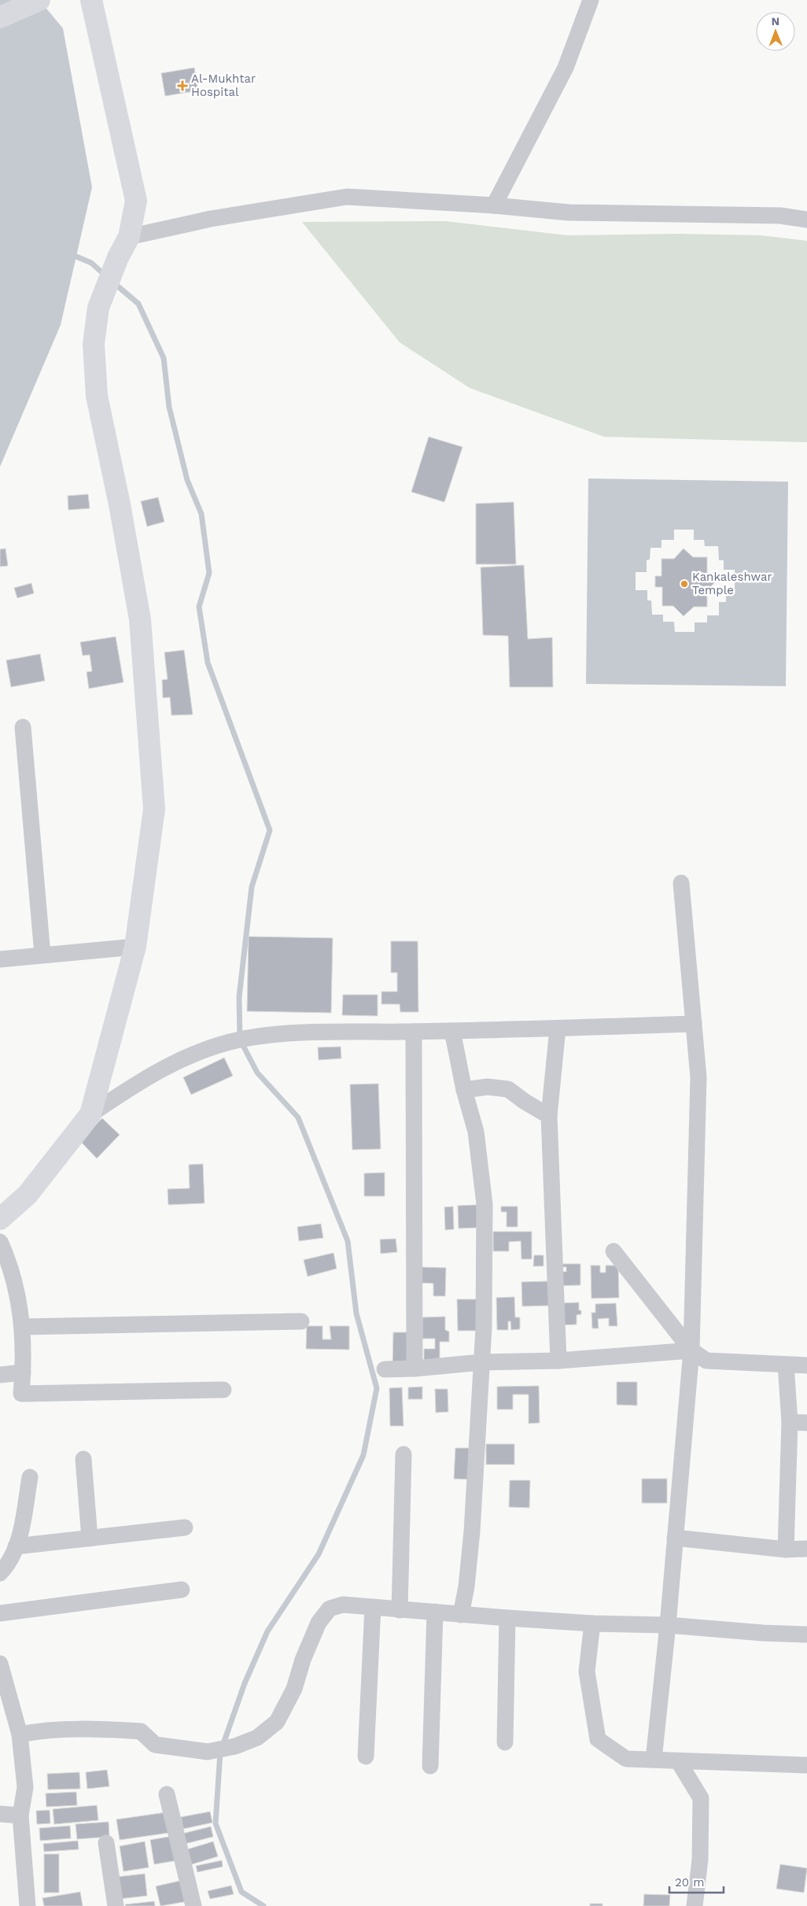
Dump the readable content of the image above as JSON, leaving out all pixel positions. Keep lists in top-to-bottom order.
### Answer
{
  "places": {
    "health": ["Al-Mukhtar Hospital"],
    "other": ["Kankaleshwar Temple"]
  },
  "scale_bar": "20 m",
  "north": "top"
}
